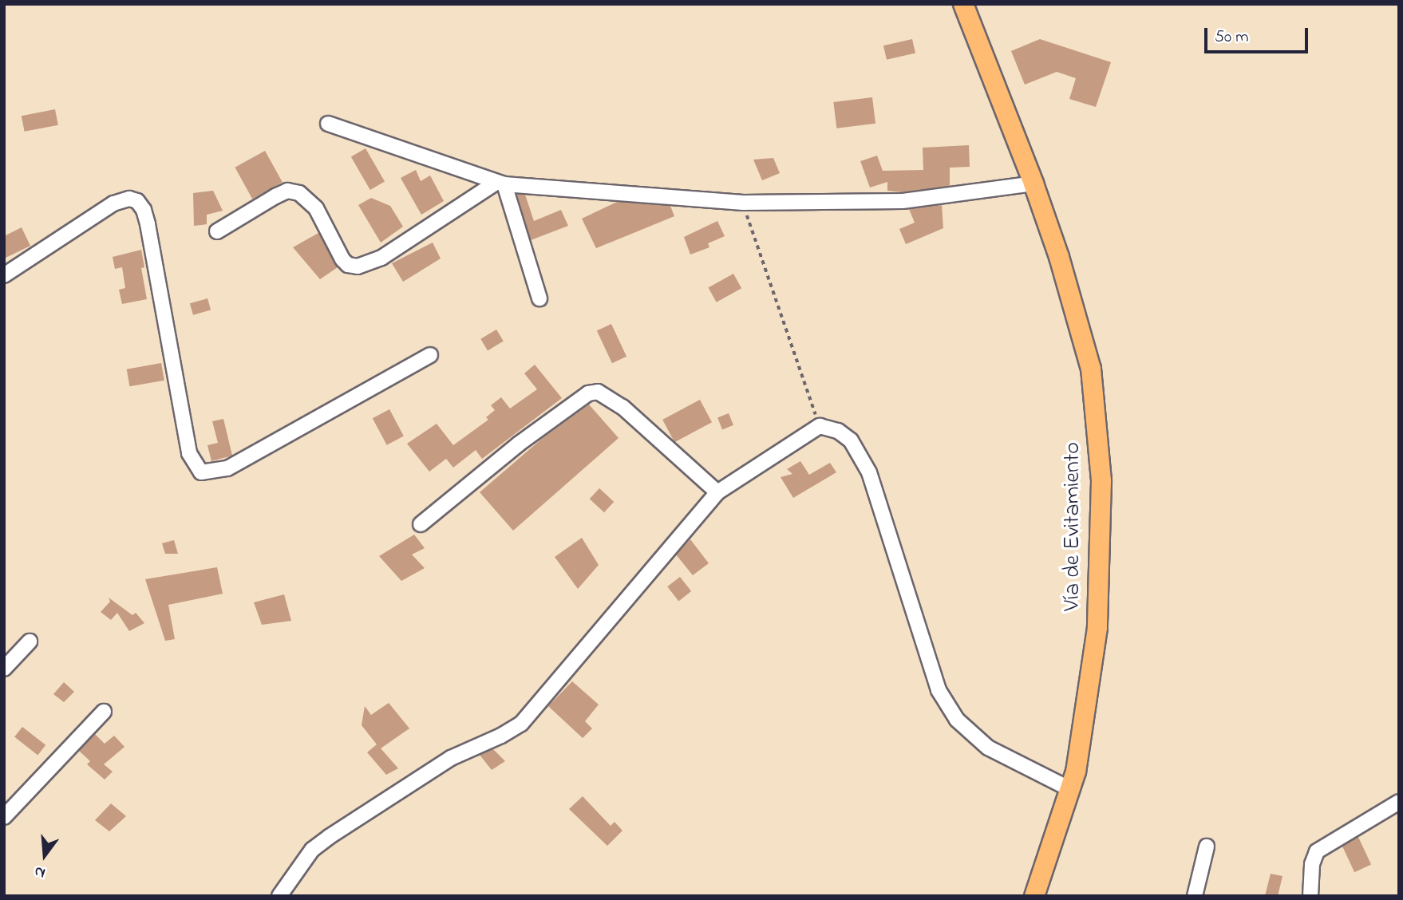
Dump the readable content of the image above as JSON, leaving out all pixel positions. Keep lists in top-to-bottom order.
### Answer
{
  "streets": {
    "highway": ["Vía de Evitamiento"]
  },
  "scale_bar": "50 m",
  "north": "bottom"
}
